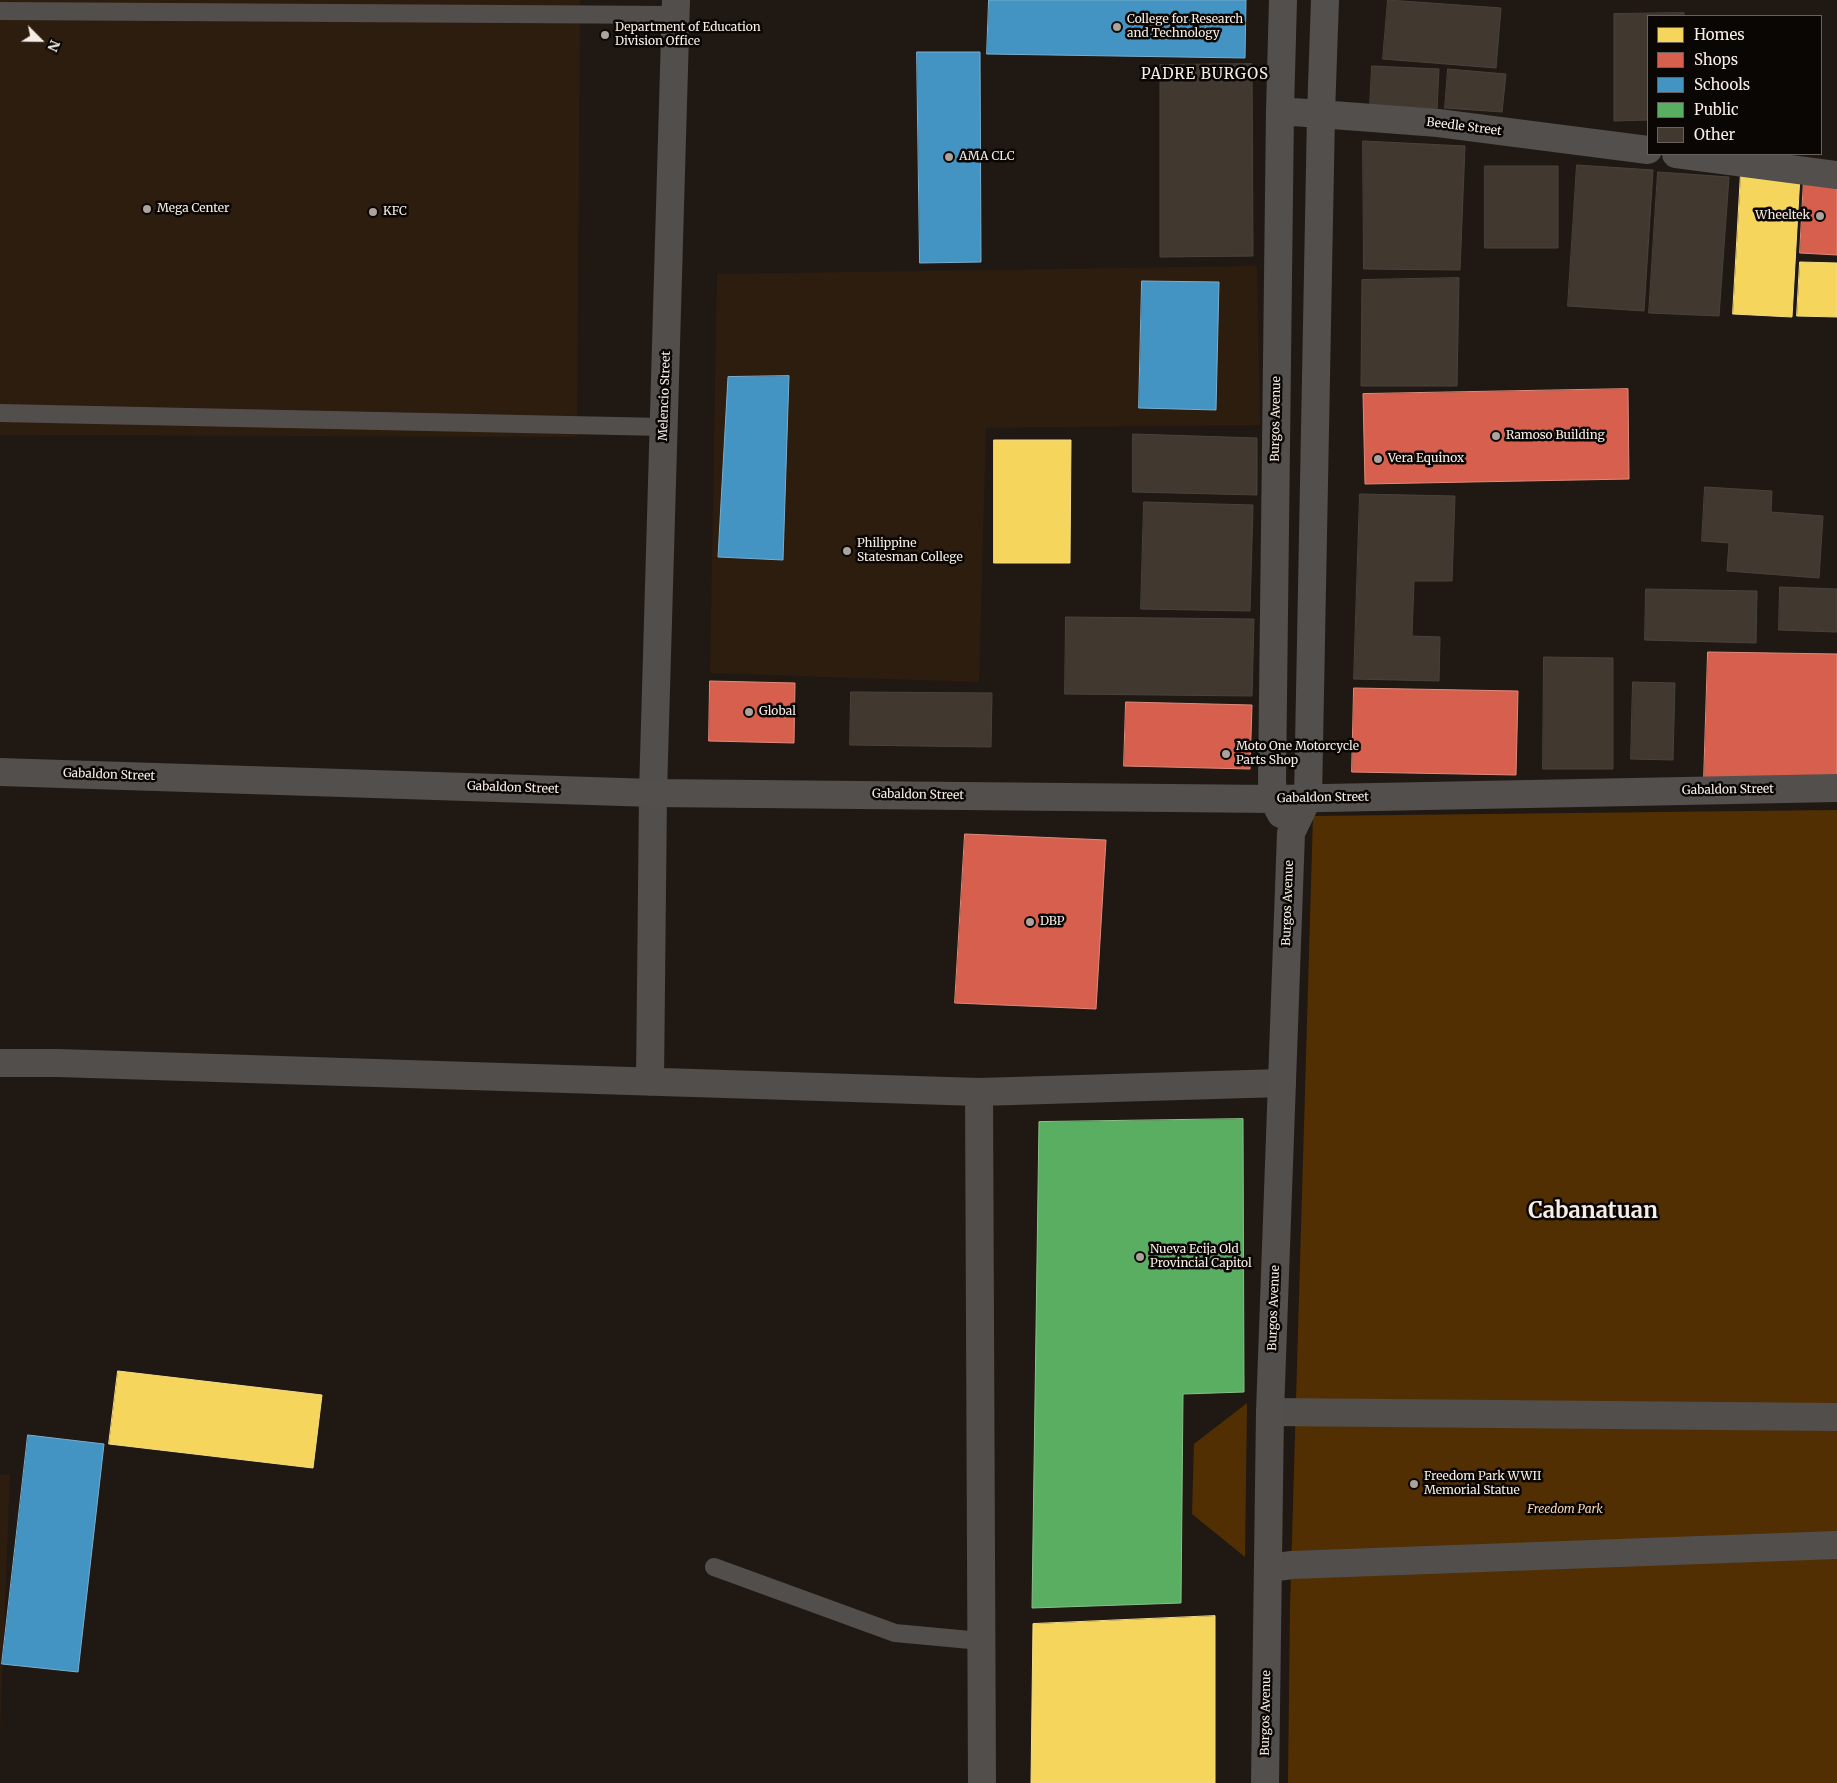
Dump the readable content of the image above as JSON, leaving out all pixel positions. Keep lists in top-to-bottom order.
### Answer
{
  "streets": {
    "street": [
      "Beedle Street",
      "Melencio Street",
      "Burgos Avenue",
      "Gabaldon Street"
    ]
  },
  "crossings": [
    ["Beedle Street", "Burgos Avenue"],
    ["Melencio Street", "Gabaldon Street"],
    ["Burgos Avenue", "Gabaldon Street"]
  ],
  "districts": ["PADRE BURGOS", "Cabanatuan"],
  "parks": ["Freedom Park"],
  "places": [
    "College for Research and Technology",
    "Department of Education Division Office",
    "AMA CLC",
    "Mega Center",
    "KFC",
    "Wheeltek",
    "Ramoso Building",
    "Vera Equinox",
    "Philippine Statesman College",
    "Global",
    "Moto One Motorcycle Parts Shop",
    "DBP",
    "Nueva Ecija Old Provincial Capitol",
    "Freedom Park WWII Memorial Statue"
  ],
  "legend": [
    "Homes",
    "Shops",
    "Schools",
    "Public",
    "Other"
  ],
  "north": "bottom right"
}
